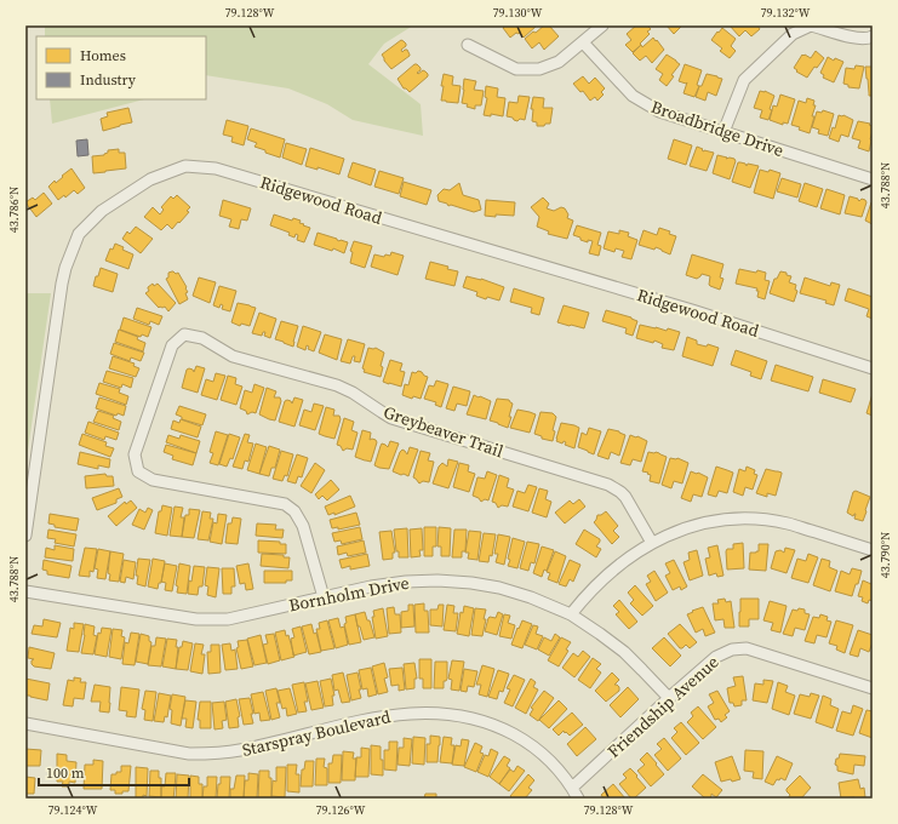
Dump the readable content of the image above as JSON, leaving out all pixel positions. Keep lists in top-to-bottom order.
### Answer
{
  "streets": {
    "street": [
      "Broadbridge Drive",
      "Ridgewood Road",
      "Greybeaver Trail",
      "Bornholm Drive",
      "Friendship Avenue",
      "Starspray Boulevard"
    ]
  },
  "crossings": [
    ["Greybeaver Trail", "Bornholm Drive"],
    ["Bornholm Drive", "Friendship Avenue"],
    ["Friendship Avenue", "Starspray Boulevard"]
  ],
  "legend": ["Homes", "Industry"],
  "scale_bar": "100 m",
  "coordinates": [
    "79.128°W",
    "79.130°W",
    "79.132°W",
    "43.788°N",
    "43.786°N",
    "43.790°N",
    "79.124°W",
    "79.126°W"
  ]
}
